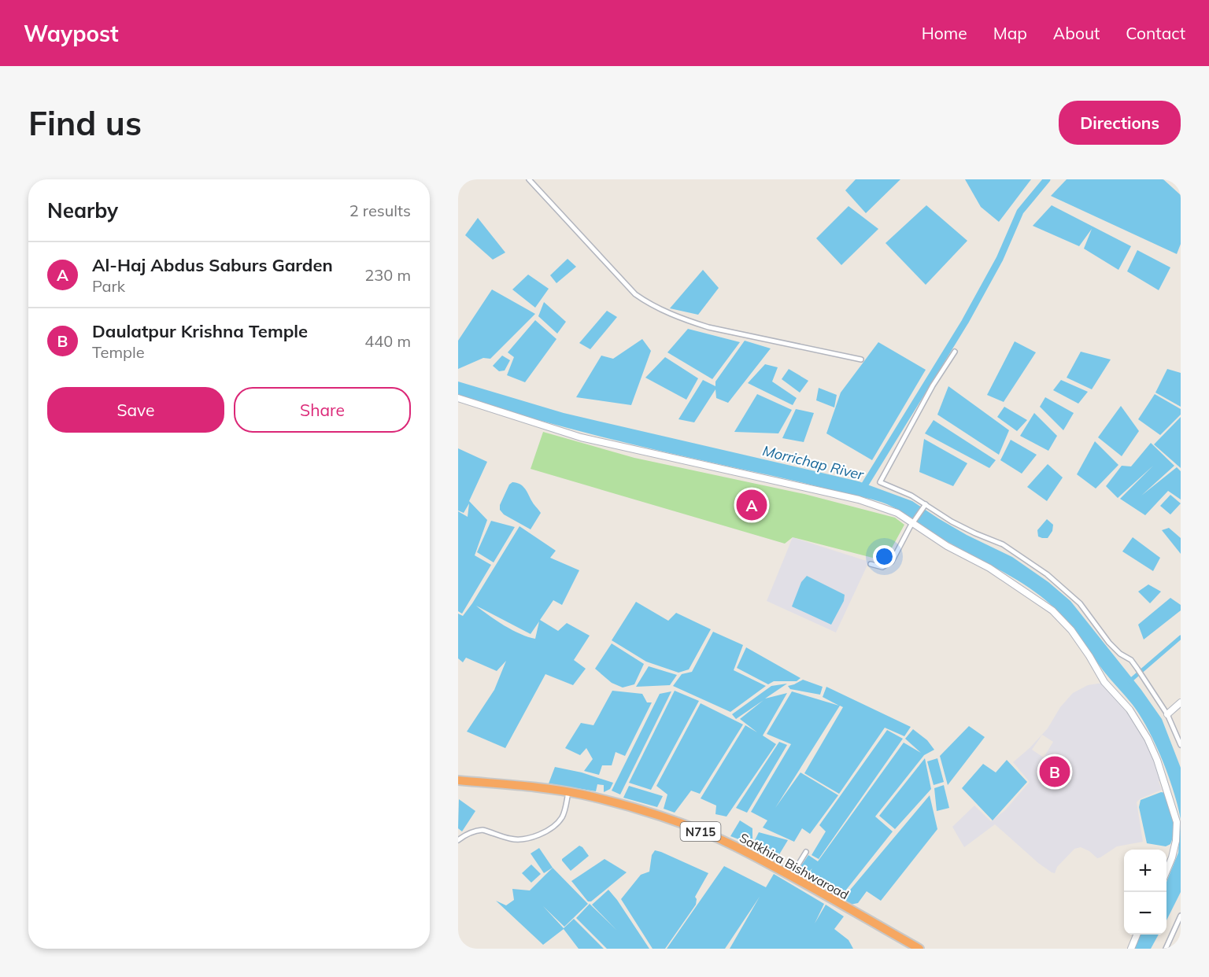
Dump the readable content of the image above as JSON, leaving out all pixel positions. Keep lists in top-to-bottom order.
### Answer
{
  "streets": {
    "highway": ["N715", "Satkhira Bishwaroad"]
  },
  "water": ["Morrichap River"],
  "page": {
    "header": "Waypost",
    "nav": [
      "Home",
      "Map",
      "About",
      "Contact"
    ],
    "buttons": [
      "Directions",
      ["Save", "Share"]
    ],
    "title": "Find us",
    "heading": ["Nearby", "2 results"],
    "list": [
      {
        "mark": "A",
        "name": "Al-Haj Abdus Saburs Garden",
        "note": "Park",
        "value": "230 m"
      },
      {
        "mark": "B",
        "name": "Daulatpur Krishna Temple",
        "note": "Temple",
        "value": "440 m"
      }
    ],
    "pins": ["A", "B"],
    "map_buttons": ["+", "−"]
  }
}
